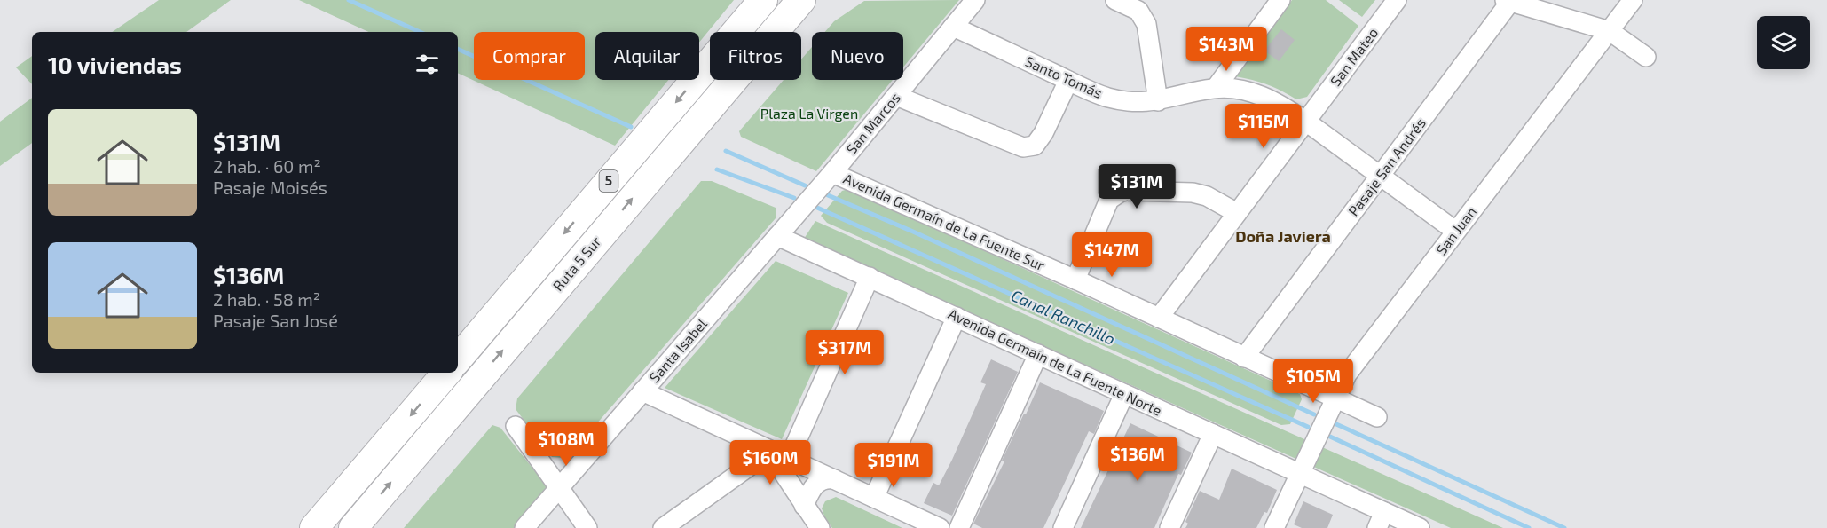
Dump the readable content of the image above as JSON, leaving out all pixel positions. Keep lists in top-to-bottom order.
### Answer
{
  "streets": {
    "highway": ["5", "Ruta 5 Sur"],
    "street": [
      "San Mateo",
      "Santo Tomás",
      "San Marcos",
      "Pasaje San Andrés",
      "Avenida Germaín de La Fuente Sur",
      "San Juan",
      "Santa Isabel",
      "Avenida Germaín de La Fuente Norte"
    ]
  },
  "crossings": [
    ["San Mateo", "Santo Tomás"],
    ["San Mateo", "Avenida Germaín de La Fuente Sur"],
    ["Santo Tomás", "San Marcos"],
    ["Santo Tomás", "Pasaje San Andrés"],
    ["Santo Tomás", "San Juan"],
    ["San Marcos", "Avenida Germaín de La Fuente Sur"],
    ["San Marcos", "Santa Isabel"],
    ["Pasaje San Andrés", "Avenida Germaín de La Fuente Sur"],
    ["Avenida Germaín de La Fuente Sur", "San Juan"],
    ["Avenida Germaín de La Fuente Sur", "Santa Isabel"],
    ["San Juan", "Avenida Germaín de La Fuente Norte"],
    ["Santa Isabel", "Avenida Germaín de La Fuente Norte"]
  ],
  "districts": ["Doña Javiera"],
  "water": ["Canal Ranchillo"],
  "parks": ["Plaza La Virgen"],
  "page": {
    "price": [
      "$143M",
      "$115M",
      "$131M",
      "$147M",
      "$317M",
      "$105M",
      "$108M",
      "$136M",
      "$160M",
      "$191M"
    ],
    "chip": [
      "Comprar",
      "Alquilar",
      "Filtros",
      "Nuevo"
    ],
    "heading": "10 viviendas",
    "list": [
      {
        "name": "$131M",
        "note": "2 hab. · 60 m² · Pasaje Moisés"
      },
      {
        "name": "$136M",
        "note": "2 hab. · 58 m² · Pasaje San José"
      }
    ]
  }
}
